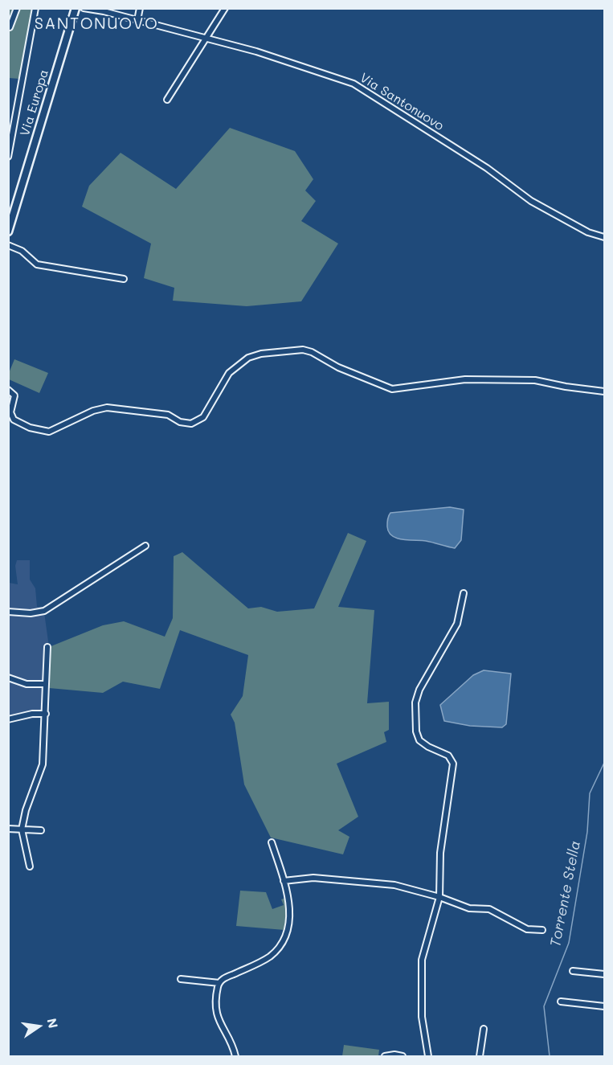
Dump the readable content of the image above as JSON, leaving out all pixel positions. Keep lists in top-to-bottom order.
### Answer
{
  "streets": {
    "main road": ["Via Europa"],
    "street": ["Via Santonuovo"]
  },
  "districts": ["SANTONUOVO"],
  "water": ["Torrente Stella"],
  "north": "right"
}
